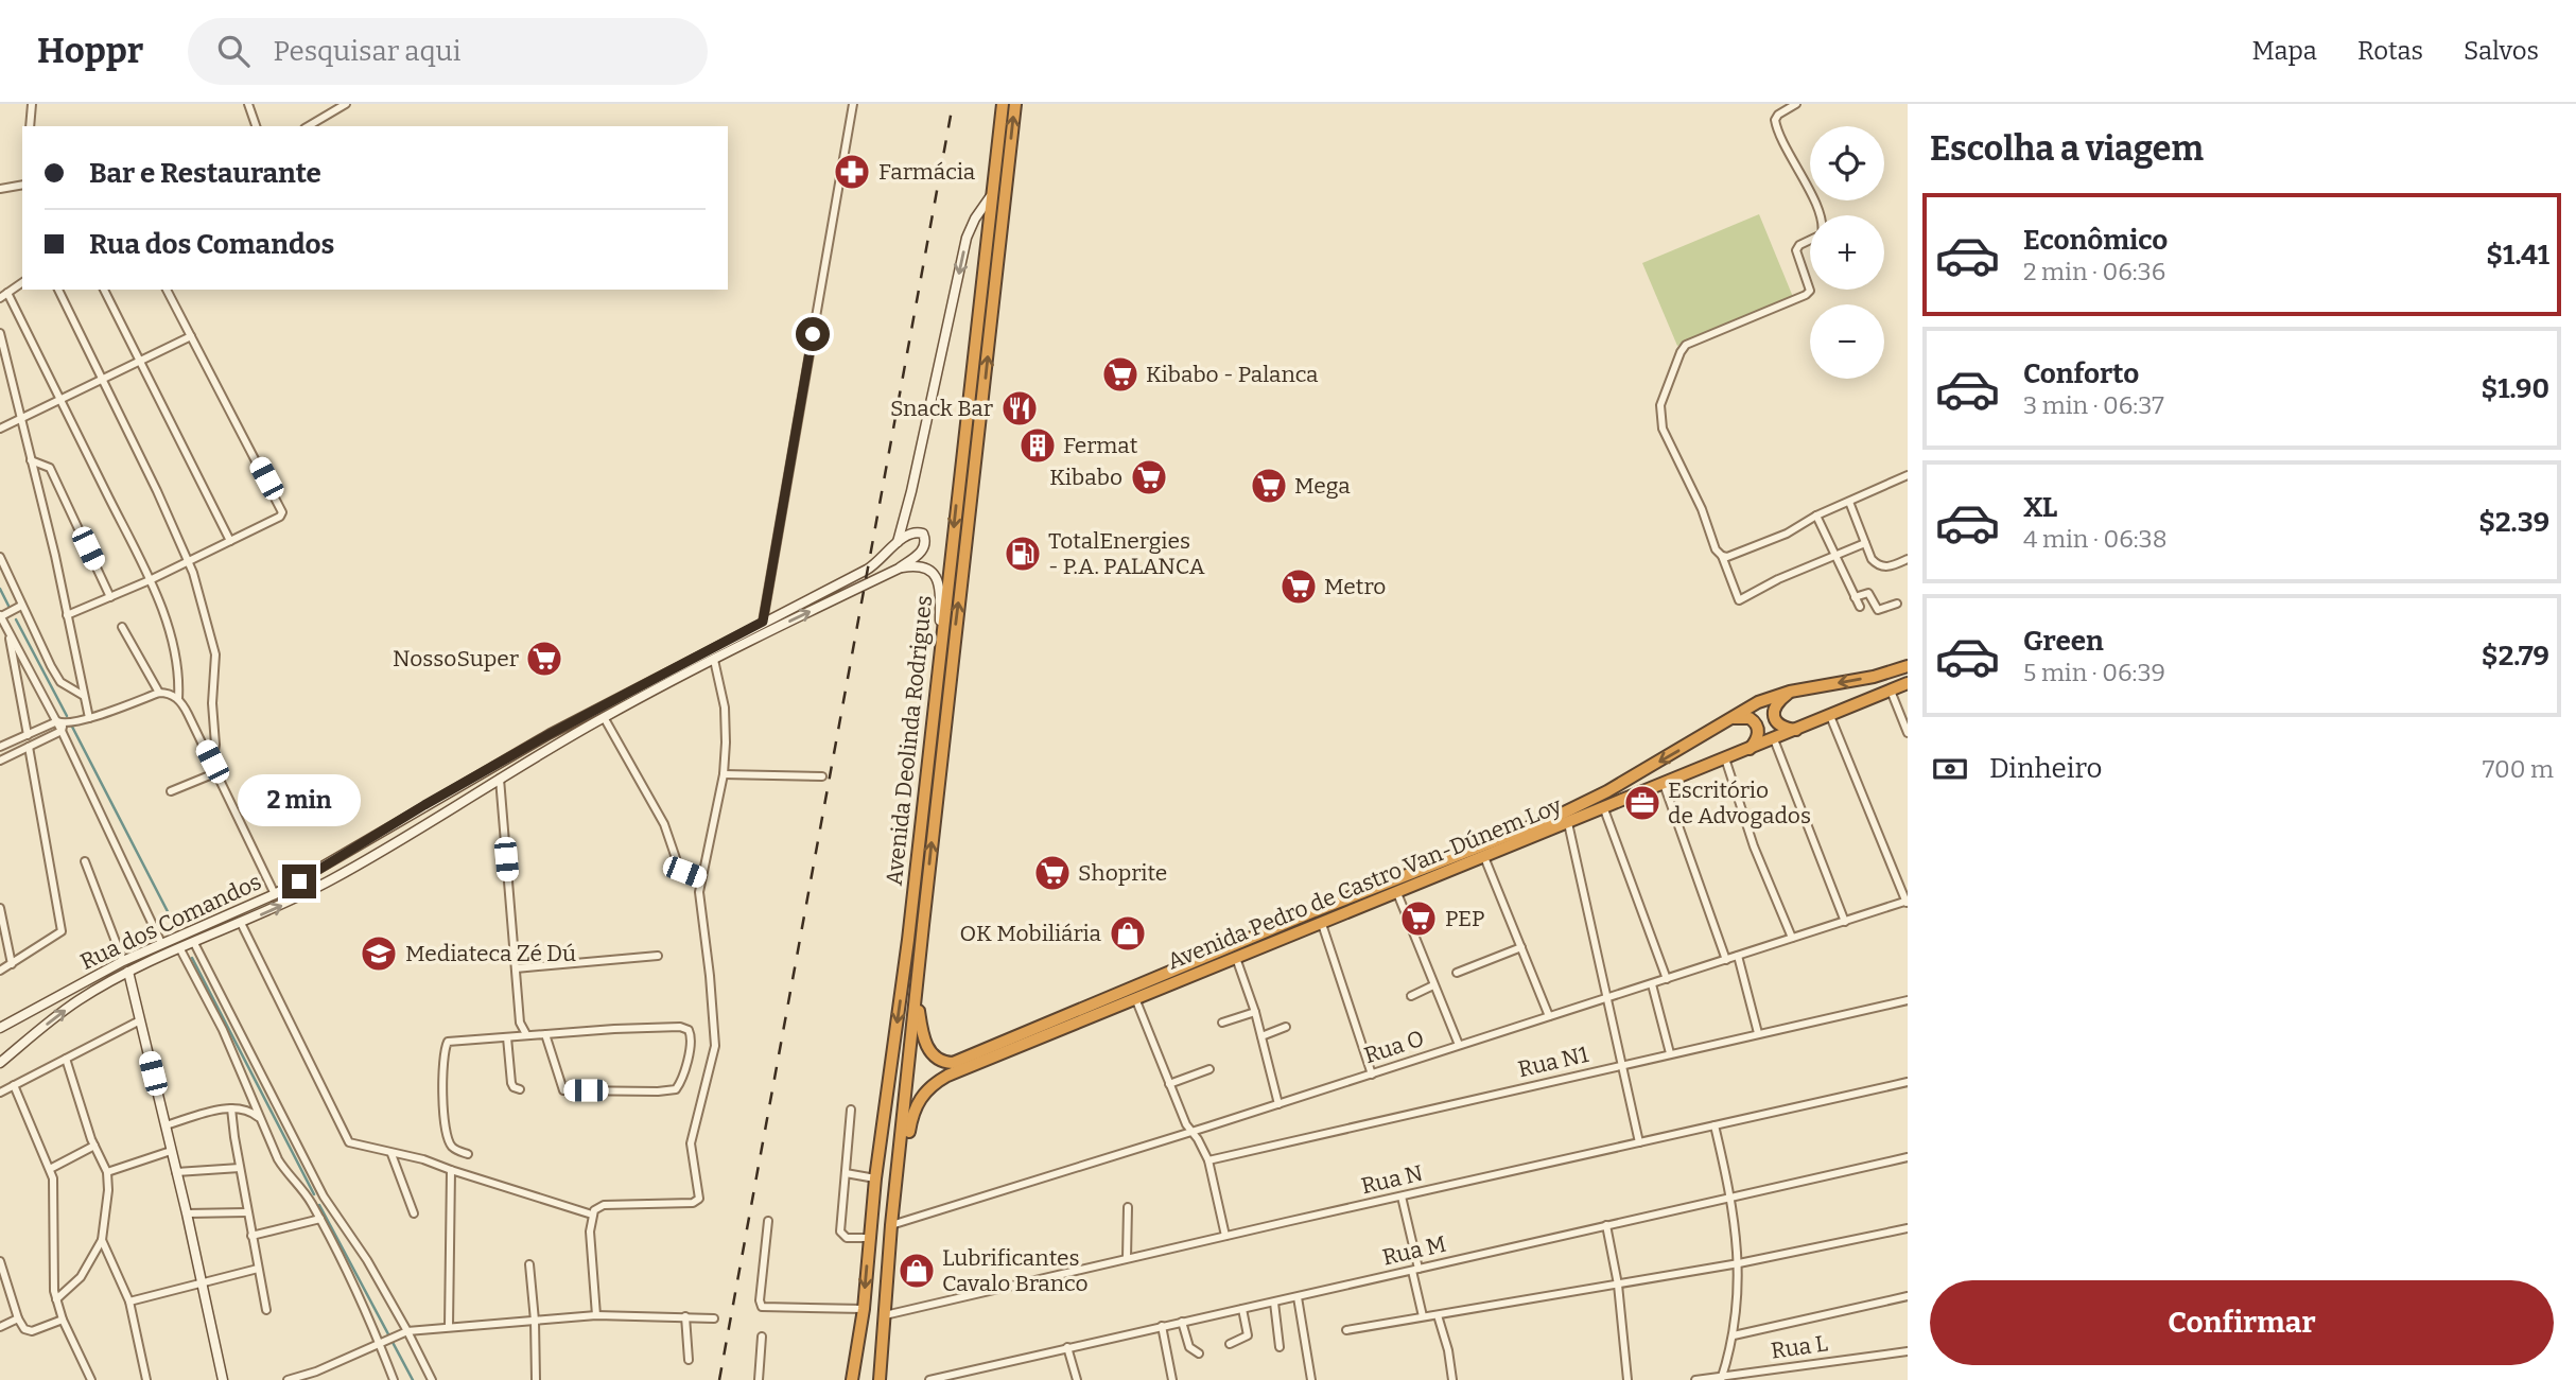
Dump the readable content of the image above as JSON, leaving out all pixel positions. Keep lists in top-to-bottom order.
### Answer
{
  "streets": {
    "highway": ["Avenida Deolinda Rodrigues", "Avenida Pedro de Castro Van-Dúnem Loy"],
    "main road": ["Rua dos Comandos"],
    "street": [
      "Rua O",
      "Rua N1",
      "Rua N",
      "Rua M",
      "Rua L"
    ]
  },
  "crossings": [
    ["Avenida Deolinda Rodrigues", "Avenida Pedro de Castro Van-Dúnem Loy"],
    ["Avenida Deolinda Rodrigues", "Rua O"],
    ["Avenida Deolinda Rodrigues", "Rua N"]
  ],
  "places": {
    "pharmacy": ["Farmácia"],
    "supermarket": [
      "Kibabo - Palanca",
      "Kibabo",
      "Mega",
      "Metro",
      "NossoSuper",
      "Shoprite",
      "PEP"
    ],
    "restaurant": ["Snack Bar"],
    "building": ["Fermat"],
    "fuel station": ["TotalEnergies - P.A. PALANCA"],
    "office": ["Escritório de Advogados"],
    "shop": ["OK Mobiliária", "Lubrificantes Cavalo Branco"],
    "school or university": ["Mediateca Zé Dú"]
  },
  "page": {
    "header": "Hoppr",
    "search": "Pesquisar aqui",
    "nav": ["Mapa", "Rotas", "Salvos"],
    "heading": "Escolha a viagem",
    "map_buttons": ["+", "−"],
    "banner": ["Bar e Restaurante", "Rua dos Comandos"],
    "list": [
      {
        "name": "Econômico",
        "note": "2 min · 06:36",
        "value": "$1.41"
      },
      {
        "name": "Conforto",
        "note": "3 min · 06:37",
        "value": "$1.90"
      },
      {
        "name": "XL",
        "note": "4 min · 06:38",
        "value": "$2.39"
      },
      {
        "name": "Green",
        "note": "5 min · 06:39",
        "value": "$2.79"
      }
    ],
    "pay": ["Dinheiro", "700 m"],
    "bubble": "2 min",
    "buttons": "Confirmar"
  }
}
